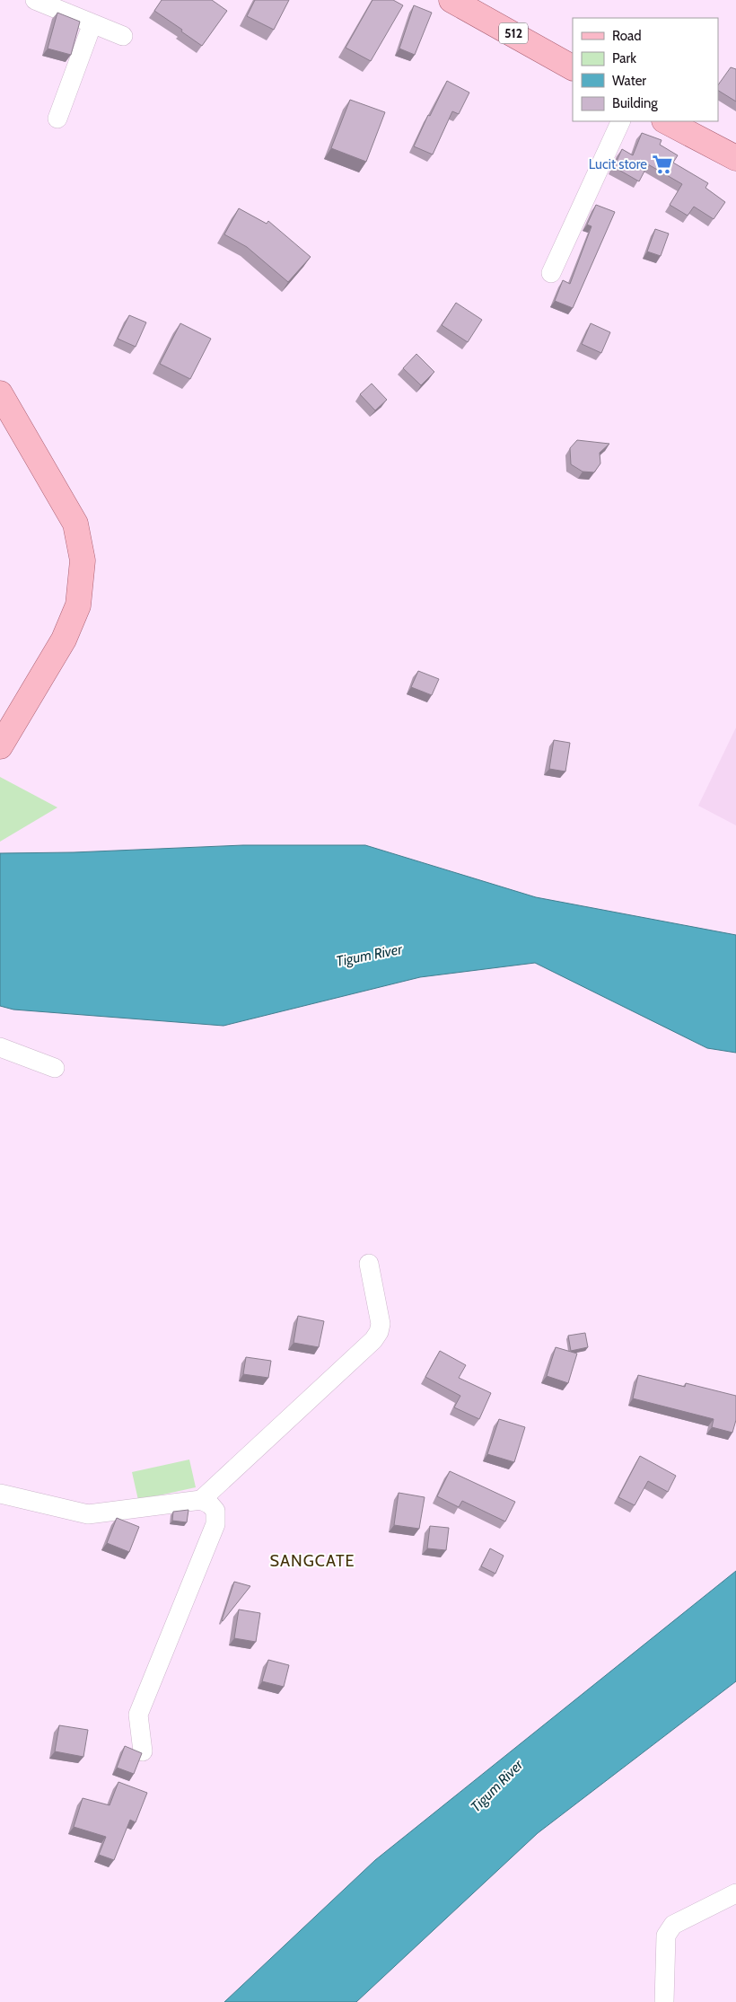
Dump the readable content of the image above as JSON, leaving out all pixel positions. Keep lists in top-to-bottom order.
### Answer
{
  "streets": {
    "main road": ["512"]
  },
  "districts": ["SANGCATE"],
  "water": ["Tigum River"],
  "places": {
    "supermarket": ["Lucit store"]
  },
  "legend": [
    "Road",
    "Park",
    "Water",
    "Building"
  ]
}
